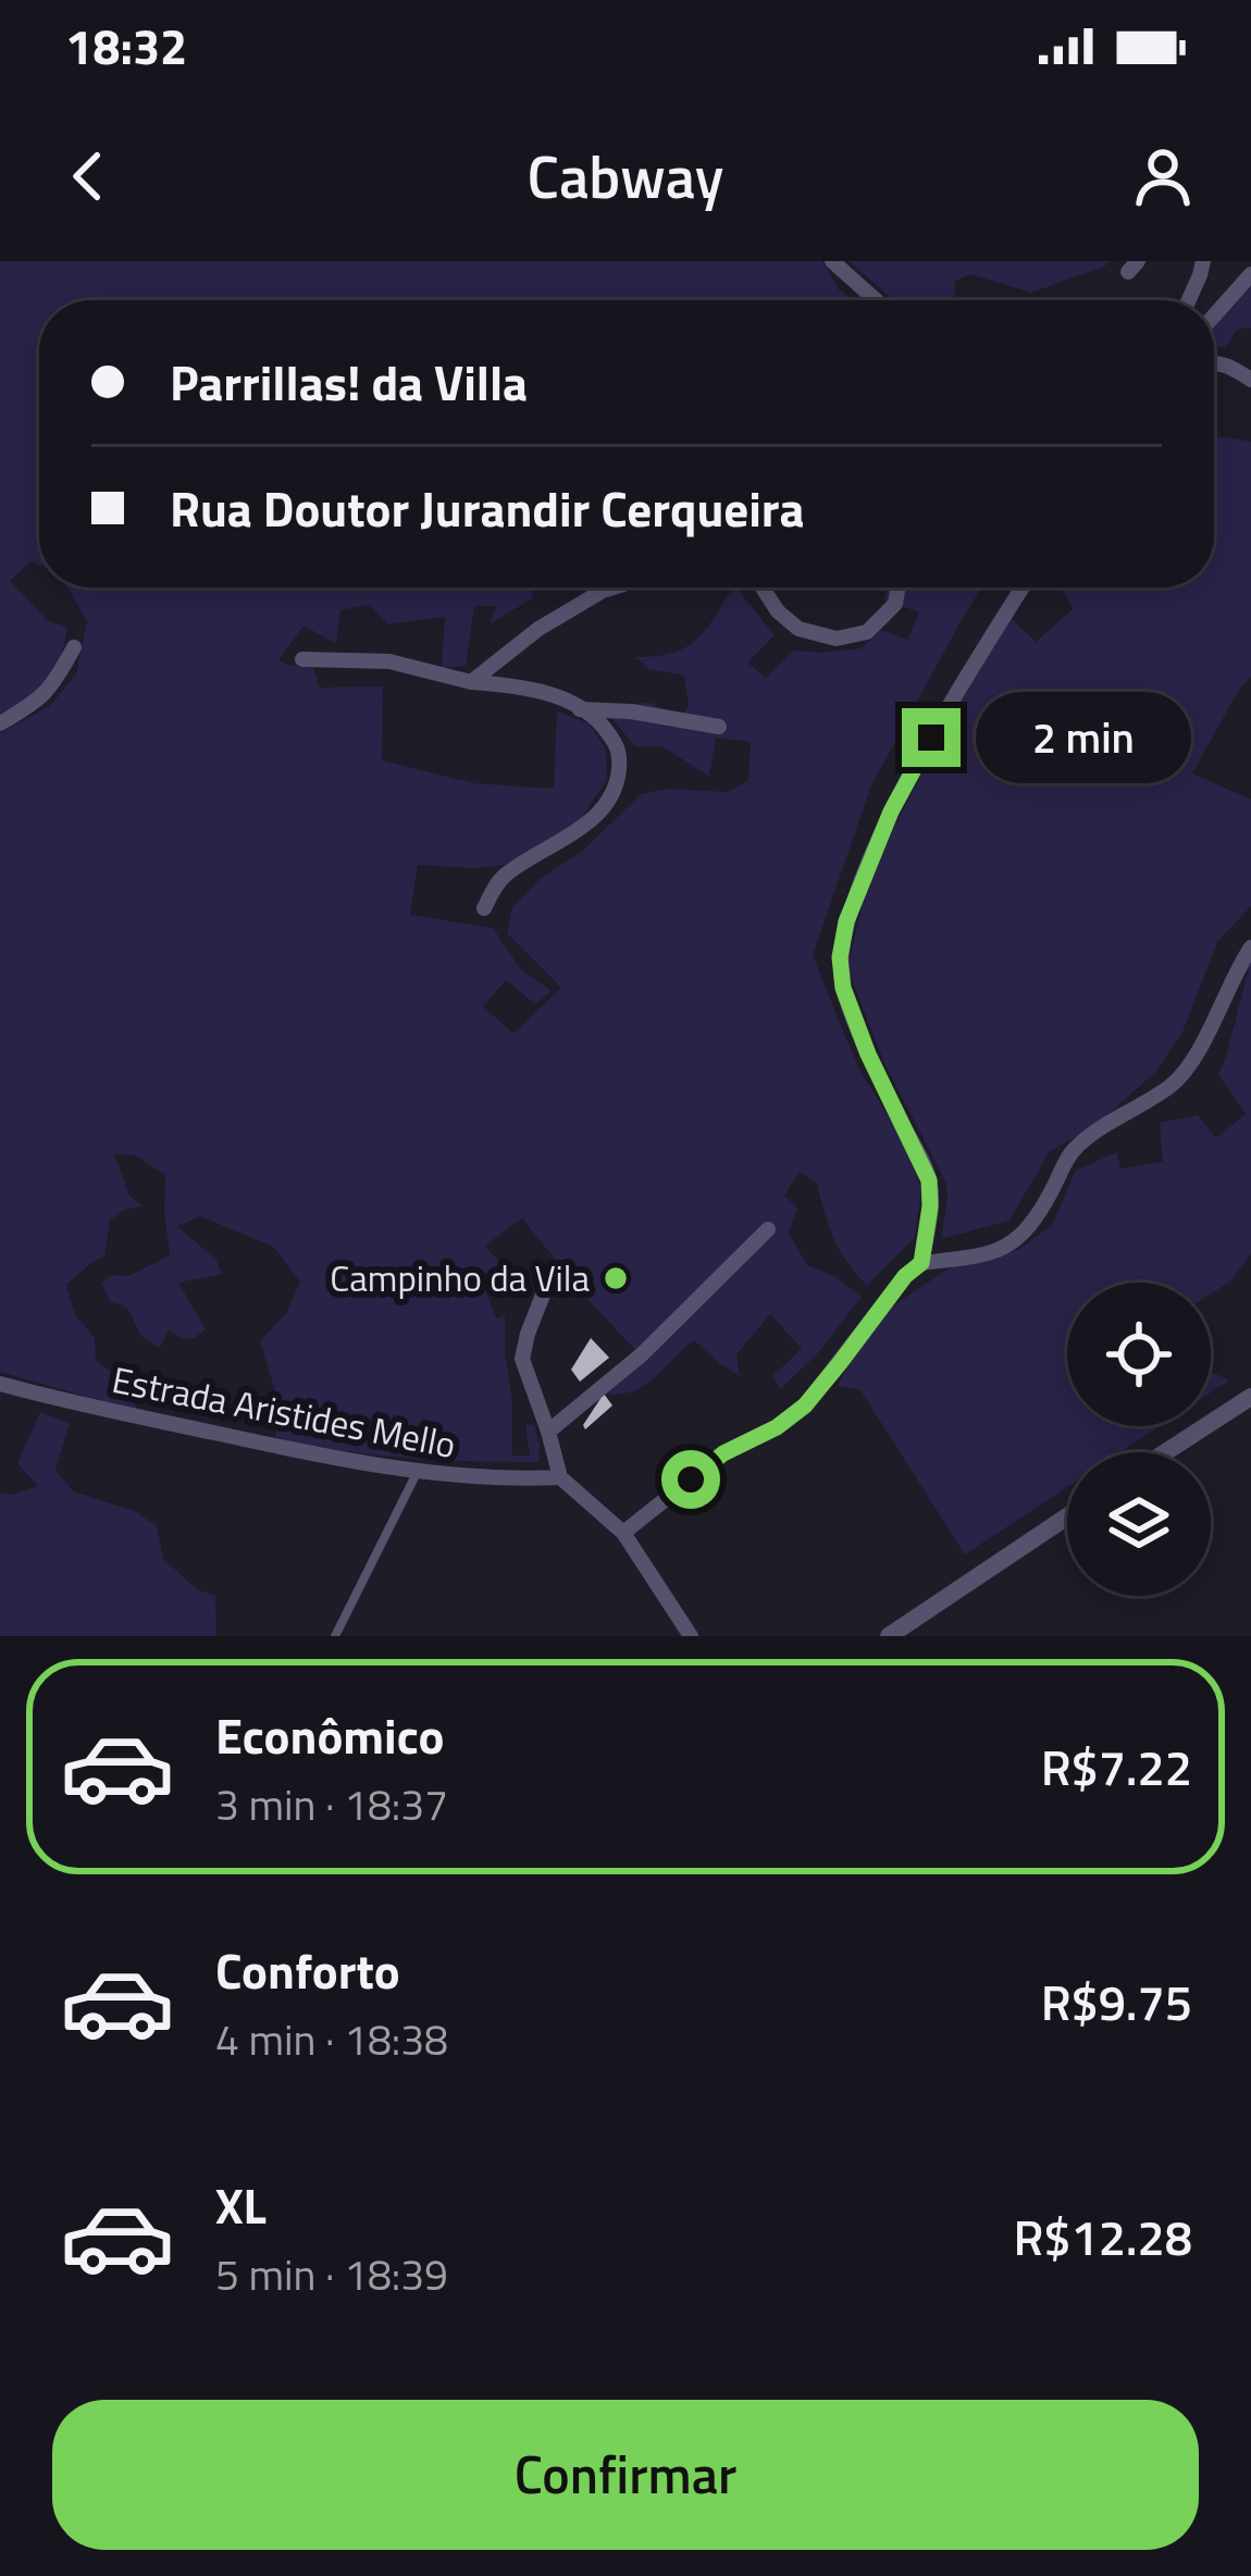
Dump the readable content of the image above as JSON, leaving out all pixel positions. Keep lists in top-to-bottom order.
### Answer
{
  "streets": {
    "street": ["Estrada Aristides Mello"]
  },
  "places": ["Campinho da Vila"],
  "page": {
    "status": "18:32",
    "header": "Cabway",
    "banner": ["Parrillas! da Villa", "Rua Doutor Jurandir Cerqueira"],
    "bubble": "2 min",
    "list": [
      {
        "name": "Econômico",
        "note": "3 min · 18:37",
        "value": "R$7.22"
      },
      {
        "name": "Conforto",
        "note": "4 min · 18:38",
        "value": "R$9.75"
      },
      {
        "name": "XL",
        "note": "5 min · 18:39",
        "value": "R$12.28"
      }
    ],
    "buttons": "Confirmar"
  }
}
